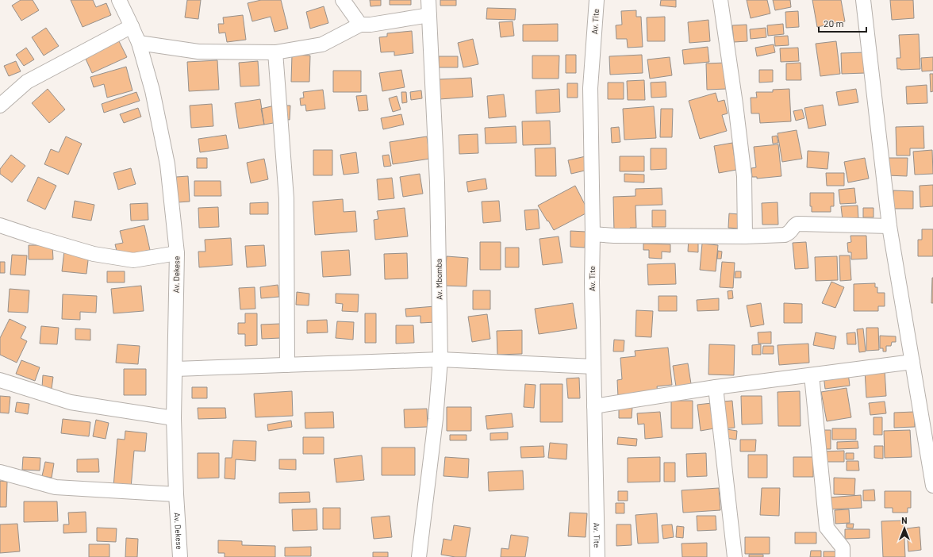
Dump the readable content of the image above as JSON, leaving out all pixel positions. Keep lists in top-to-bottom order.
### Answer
{
  "streets": {
    "street": ["Av. Tite", "Av. Dekese", "Av. Mbomba"]
  },
  "scale_bar": "20 m",
  "north": "top"
}
